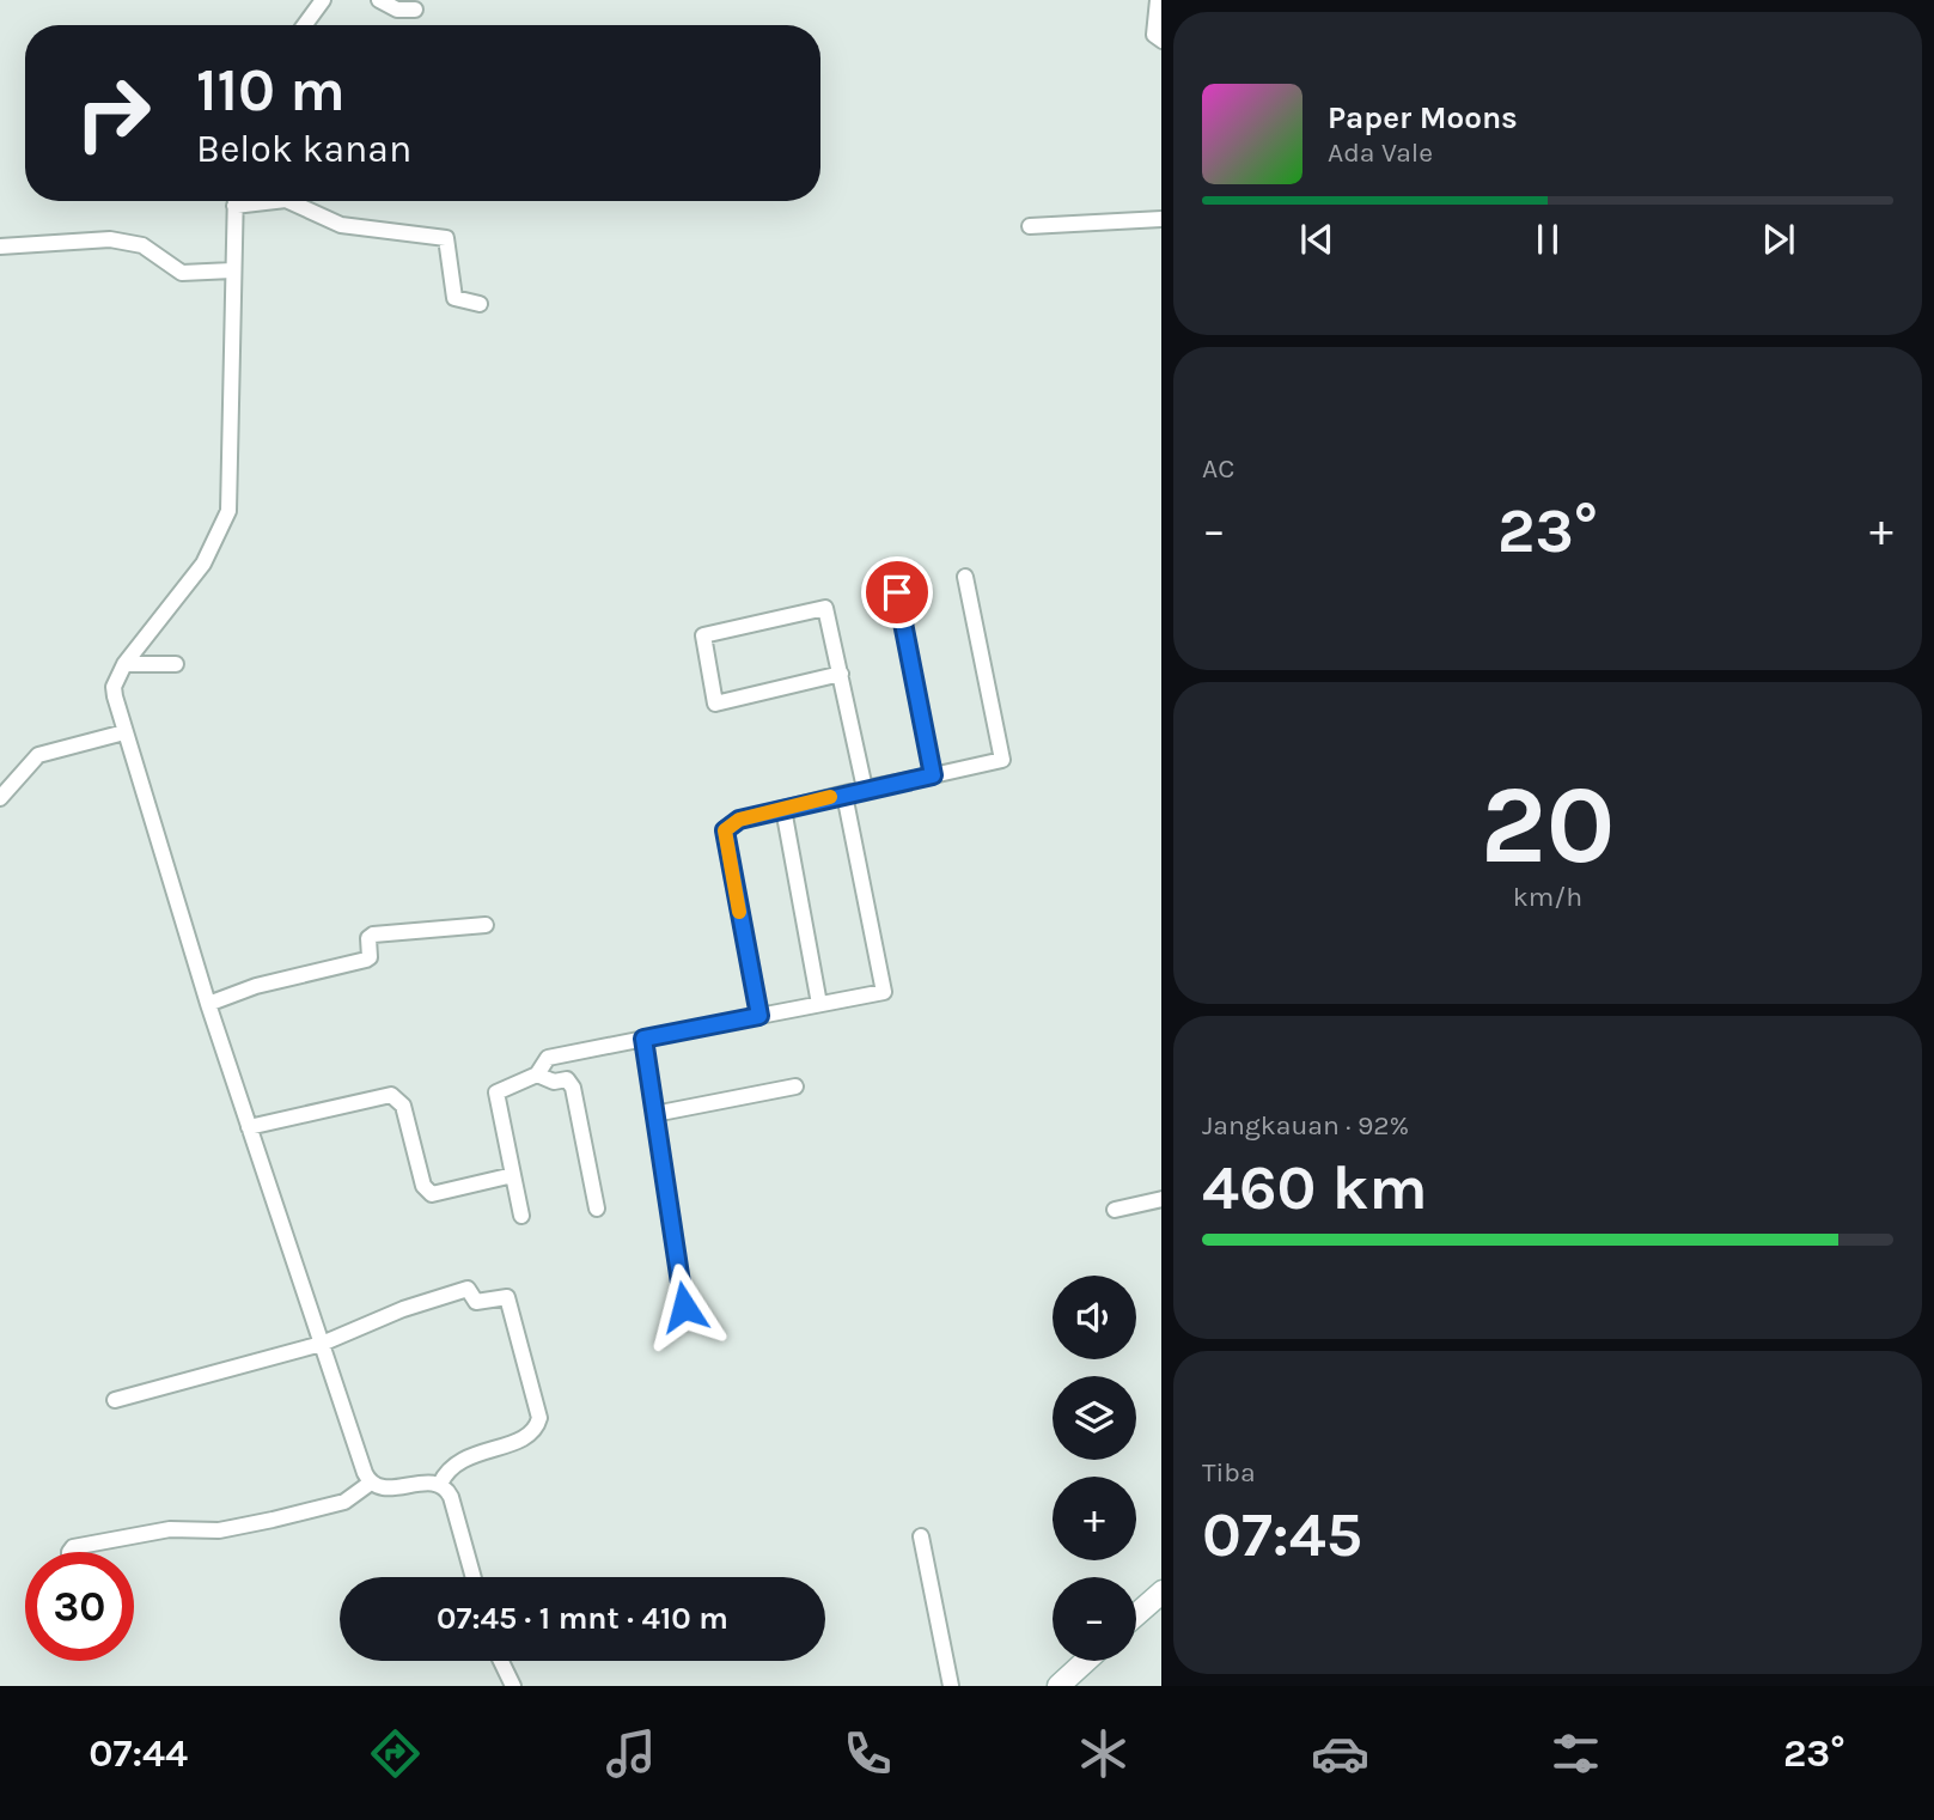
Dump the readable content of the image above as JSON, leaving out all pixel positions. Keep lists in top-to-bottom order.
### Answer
{
  "page": {
    "turn": ["110 m", "Belok kanan"],
    "song": ["Paper Moons", "Ada Vale"],
    "tile": [
      "AC",
      ["20", "km/h"],
      ["Jangkauan · 92%", "460 km"],
      ["Tiba", "07:45"]
    ],
    "heat": ["−", "23°", "+"],
    "map_buttons": ["+", "−"],
    "limit": "30",
    "trip": "07:45 · 1 mnt · 410 m",
    "tabs": ["07:44", "23°"]
  }
}
